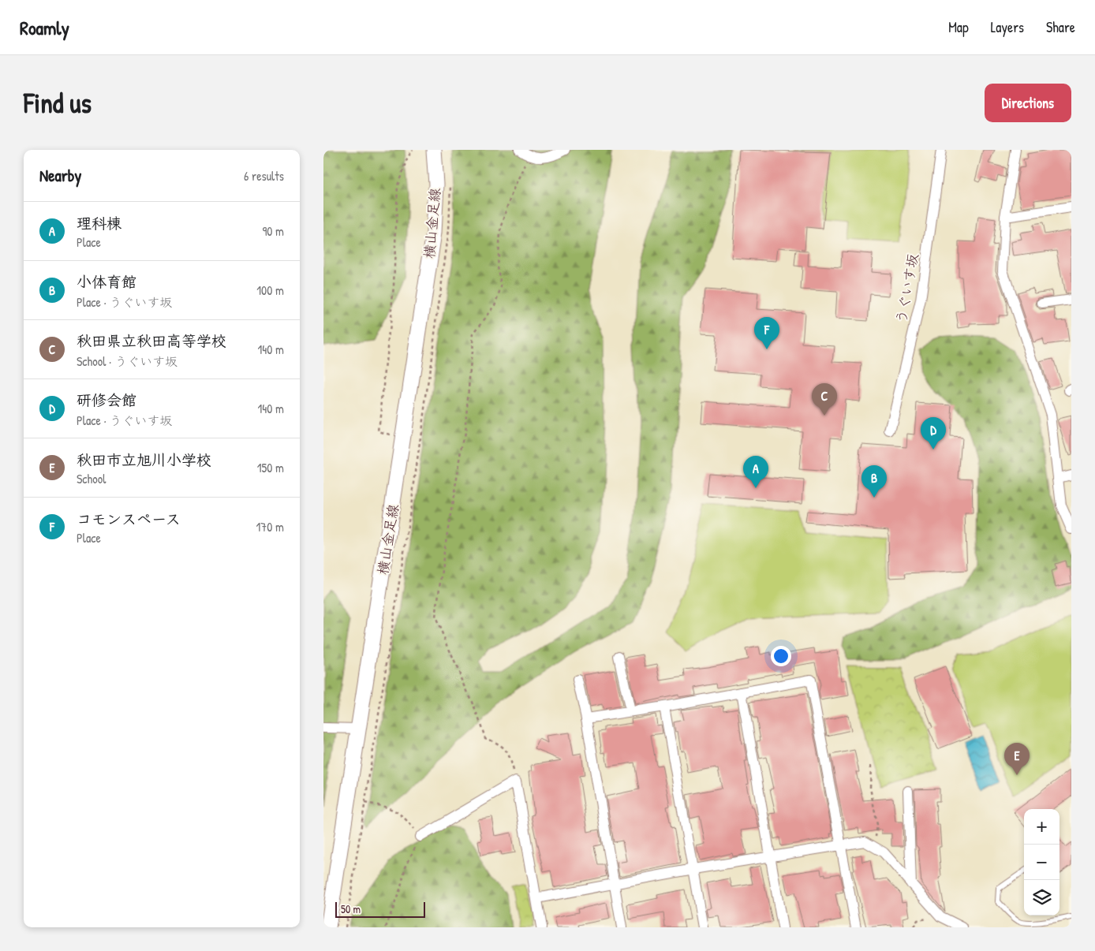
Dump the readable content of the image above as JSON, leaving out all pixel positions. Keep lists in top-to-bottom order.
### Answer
{
  "streets": {
    "main road": ["横山金足線"],
    "street": ["うぐいす坂"]
  },
  "scale_bar": "50 m",
  "page": {
    "header": "Roamly",
    "nav": ["Map", "Layers", "Share"],
    "buttons": "Directions",
    "title": "Find us",
    "heading": ["Nearby", "6 results"],
    "list": [
      {
        "mark": "A",
        "name": "理科棟",
        "note": "Place",
        "value": "90 m"
      },
      {
        "mark": "B",
        "name": "小体育館",
        "note": "Place · うぐいす坂",
        "value": "100 m"
      },
      {
        "mark": "C",
        "name": "秋田県立秋田高等学校",
        "note": "School · うぐいす坂",
        "value": "140 m"
      },
      {
        "mark": "D",
        "name": "研修会館",
        "note": "Place · うぐいす坂",
        "value": "140 m"
      },
      {
        "mark": "E",
        "name": "秋田市立旭川小学校",
        "note": "School",
        "value": "150 m"
      },
      {
        "mark": "F",
        "name": "コモンスペース",
        "note": "Place",
        "value": "170 m"
      }
    ],
    "pins": [
      "F",
      "C",
      "D",
      "A",
      "B",
      "E"
    ],
    "map_buttons": ["+", "−"],
    "scale": "50 m"
  }
}
